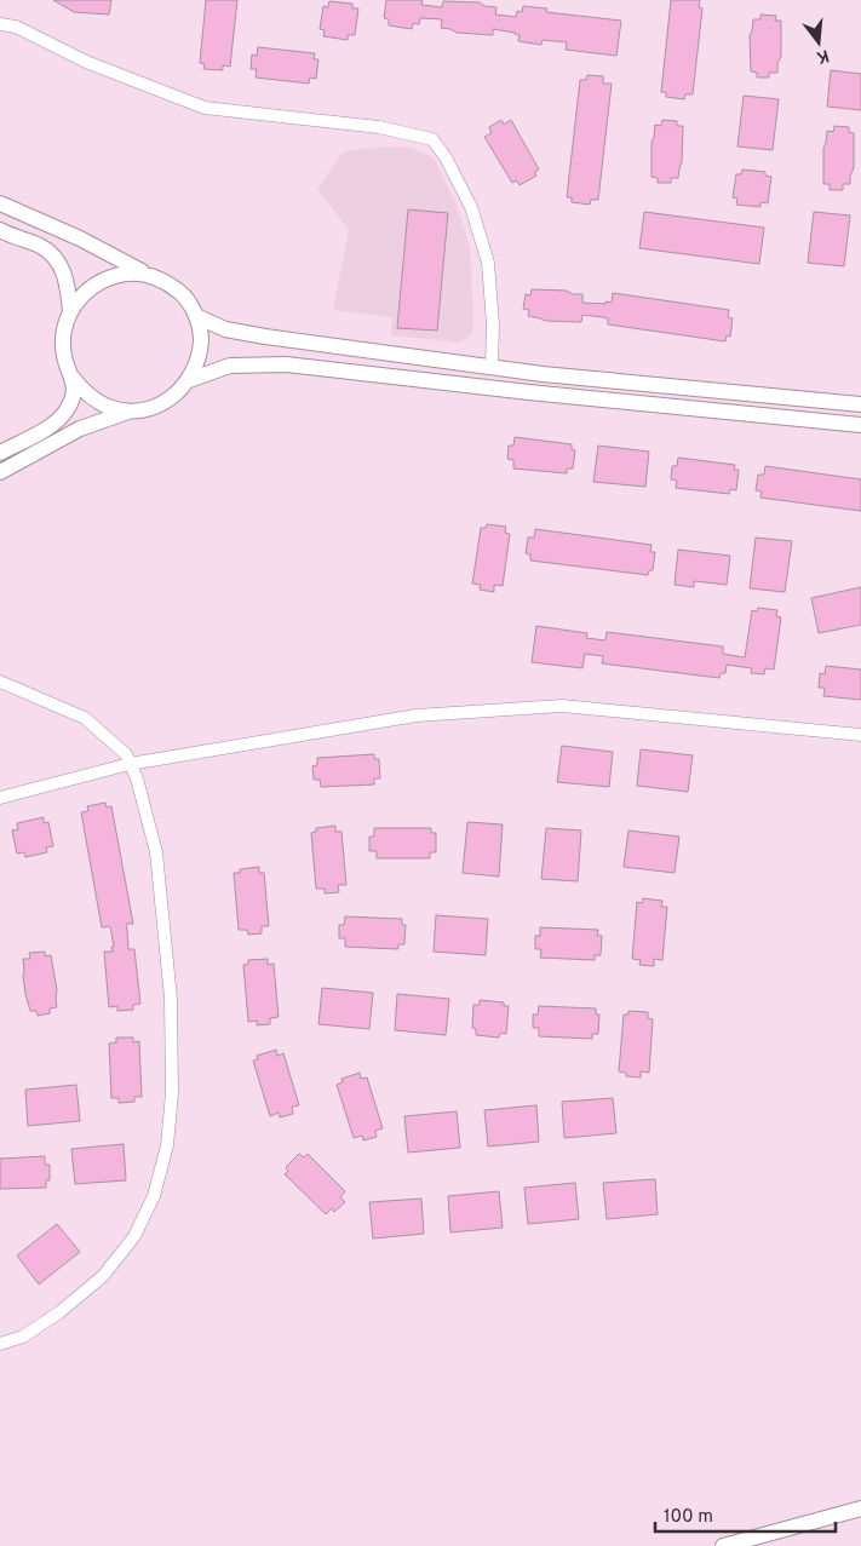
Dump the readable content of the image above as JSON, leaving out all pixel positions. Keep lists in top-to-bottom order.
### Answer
{
  "scale_bar": "100 m",
  "north": "bottom"
}
